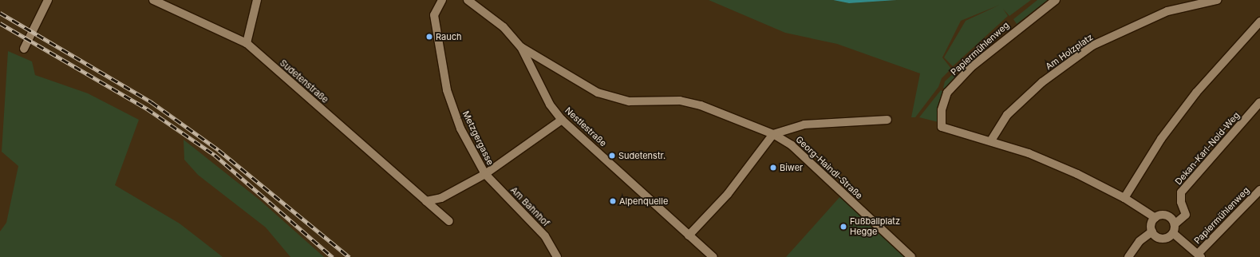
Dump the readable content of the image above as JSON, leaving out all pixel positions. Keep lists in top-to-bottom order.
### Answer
{
  "streets": {
    "street": [
      "Papiermühlenweg",
      "Am Holzplatz",
      "Sudetenstraße",
      "Nestlestraße",
      "Metzgergasse",
      "Dekan-Karl-Nold-Weg",
      "Georg-Haindl-Straße",
      "Am Bahnhof"
    ]
  },
  "crossings": [
    ["Papiermühlenweg", "Am Holzplatz"],
    ["Nestlestraße", "Georg-Haindl-Straße"],
    ["Metzgergasse", "Am Bahnhof"]
  ],
  "places": [
    "Rauch",
    "Sudetenstr.",
    "Biwer",
    "Alpenquelle",
    "Fußballplatz Hegge"
  ]
}
